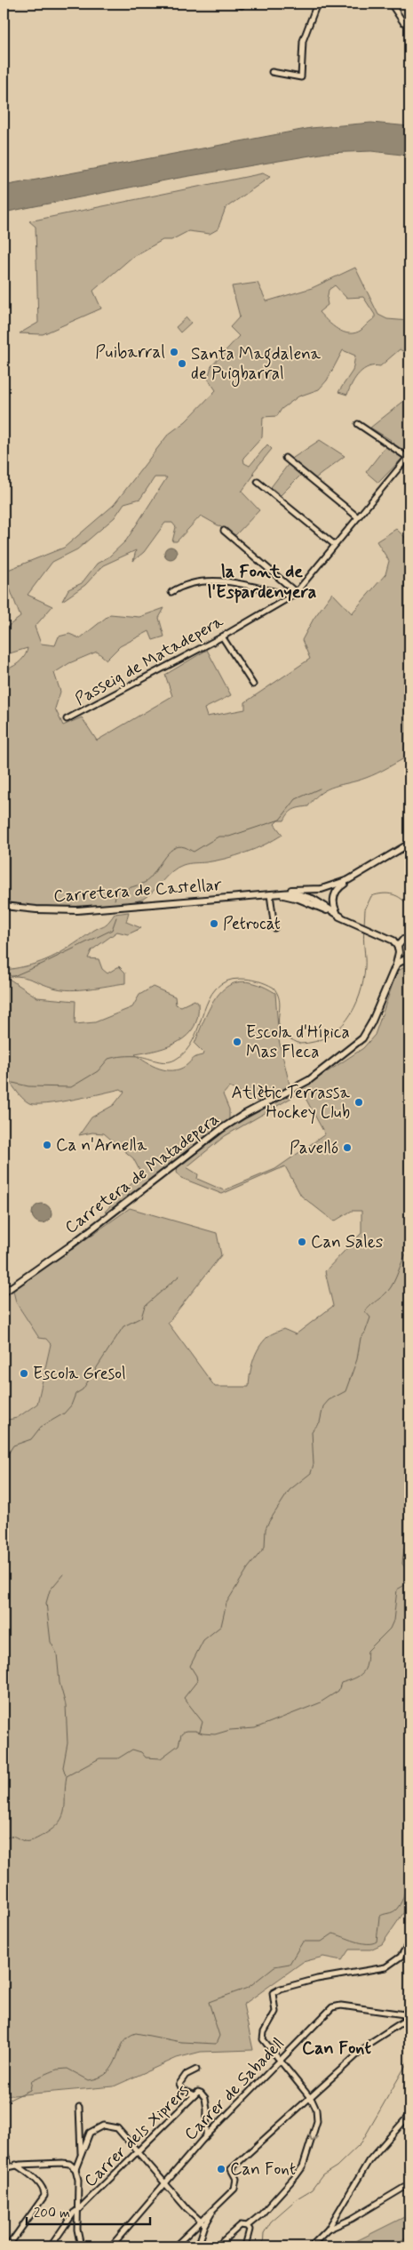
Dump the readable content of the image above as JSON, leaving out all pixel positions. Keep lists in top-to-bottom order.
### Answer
{
  "streets": {
    "street": [
      "Passeig de Matadepera",
      "Carretera de Castellar",
      "Carretera de Matadepera",
      "Carrer de Sabadell",
      "Carrer dels Xiprers"
    ]
  },
  "crossings": [
    ["Carrer de Sabadell", "Carrer dels Xiprers"]
  ],
  "districts": ["la Font de l'Espardenyera", "Can Font"],
  "places": [
    "Puibarral",
    "Santa Magdalena de Puigbarral",
    "Petrocat",
    "Escola d'Hípica Mas Fleca",
    "Atlètic Terrassa Hockey Club",
    "Ca n'Arnella",
    "Pavelló",
    "Can Sales",
    "Escola Gresol",
    "Can Font"
  ],
  "scale_bar": "200 m"
}
